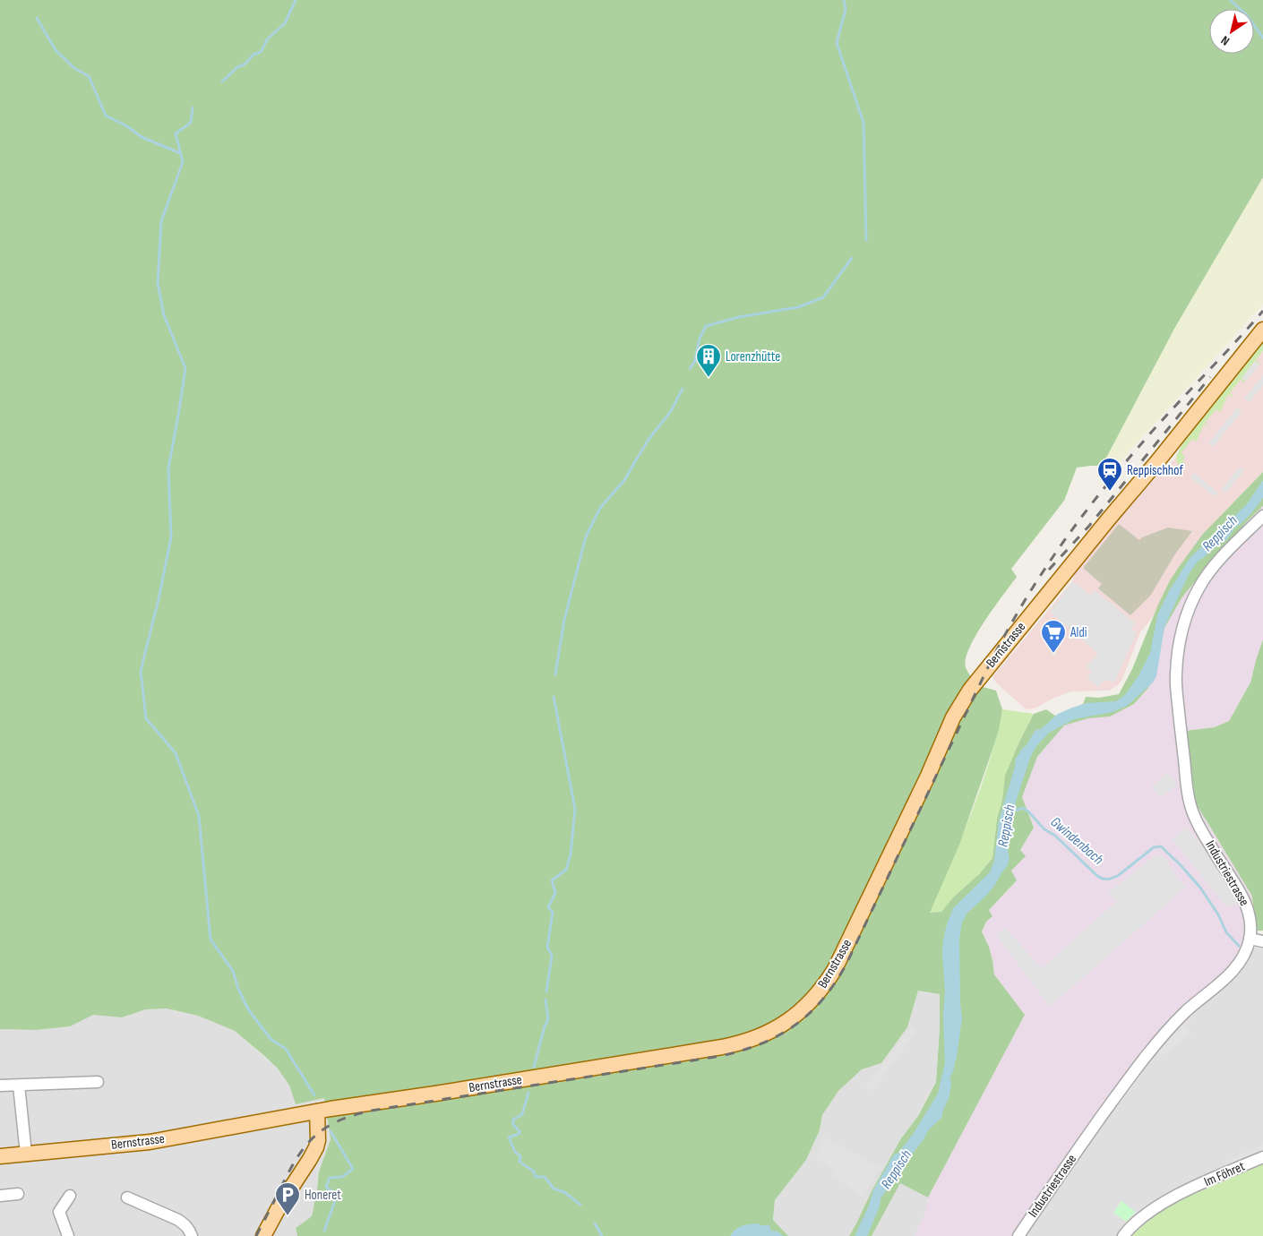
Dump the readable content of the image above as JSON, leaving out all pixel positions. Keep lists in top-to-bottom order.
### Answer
{
  "streets": {
    "main road": ["Bernstrasse"],
    "street": ["Industriestrasse", "Im Föhret"]
  },
  "water": ["Reppisch", "Gwindenbach"],
  "places": {
    "building": ["Lorenzhütte"],
    "station": ["Reppischhof"],
    "supermarket": ["Aldi"],
    "parking": ["Honeret"]
  },
  "north": "bottom left"
}
